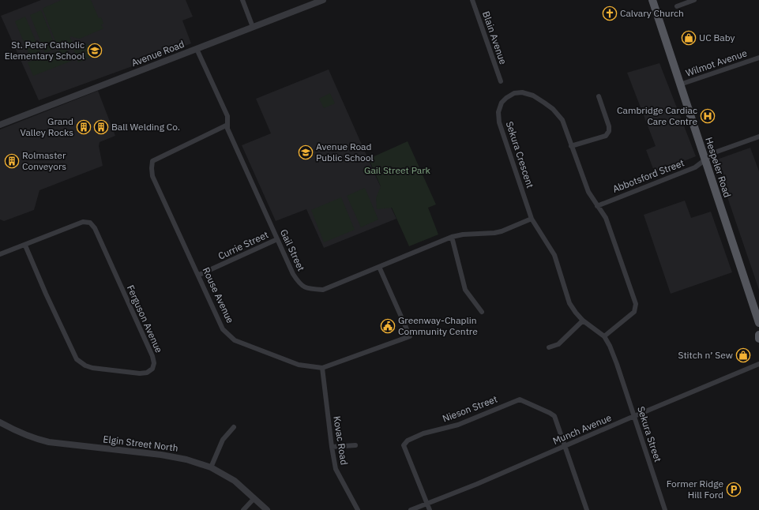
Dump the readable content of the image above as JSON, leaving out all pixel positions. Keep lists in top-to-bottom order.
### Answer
{
  "streets": {
    "main road": ["Hespeler Road"],
    "street": [
      "Blain Avenue",
      "Avenue Road",
      "Wilmot Avenue",
      "Sekura Crescent",
      "Abbotsford Street",
      "Currie Street",
      "Gail Street",
      "Rouse Avenue",
      "Ferguson Avenue",
      "Nieson Street",
      "Munch Avenue",
      "Sekura Street",
      "Kovac Road",
      "Elgin Street North"
    ]
  },
  "crossings": [
    ["Avenue Road", "Gail Street"],
    ["Wilmot Avenue", "Hespeler Road"],
    ["Sekura Crescent", "Abbotsford Street"],
    ["Sekura Crescent", "Gail Street"],
    ["Sekura Crescent", "Sekura Street"],
    ["Hespeler Road", "Abbotsford Street"],
    ["Currie Street", "Gail Street"],
    ["Currie Street", "Rouse Avenue"],
    ["Gail Street", "Rouse Avenue"],
    ["Rouse Avenue", "Kovac Road"],
    ["Nieson Street", "Munch Avenue"],
    ["Munch Avenue", "Sekura Street"]
  ],
  "parks": ["Gail Street Park"],
  "places": {
    "church": ["Calvary Church"],
    "shop": ["UC Baby", "Stitch n’ Sew"],
    "school or university": ["St. Peter Catholic Elementary School", "Avenue Road Public School"],
    "hospital": ["Cambridge Cardiac Care Centre"],
    "building": ["Grand Valley Rocks", "Ball Welding Co.", "Rolmaster Conveyors"],
    "public building": ["Greenway-Chaplin Community Centre"],
    "parking": ["Former Ridge Hill Ford"]
  }
}
